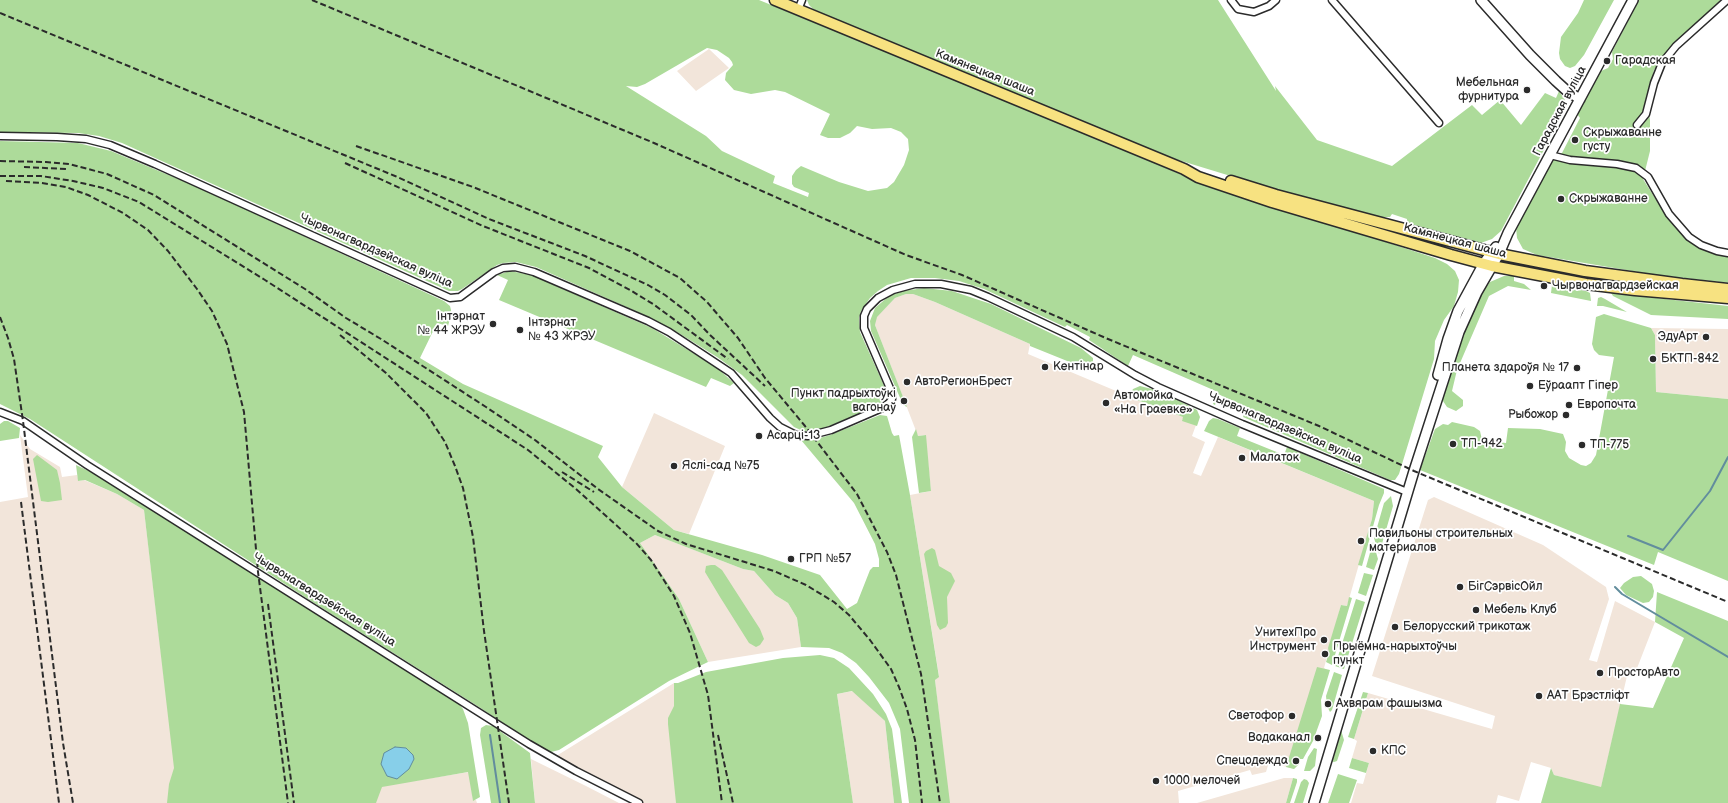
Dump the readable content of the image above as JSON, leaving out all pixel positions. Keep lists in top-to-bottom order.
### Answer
{
  "streets": {
    "main road": ["Камянецкая шаша", "Гарадская вуліца"],
    "street": ["Чырвонагвардзейская вуліца"]
  },
  "crossings": [
    ["Камянецкая шаша", "Гарадская вуліца"]
  ],
  "places": [
    "Гарадская",
    "Мебельная фурнитура",
    "Скрыжаванне густу",
    "Скрыжаванне",
    "Чырвонагвардзейская",
    "Інтэрнат № 44 ЖРЭУ",
    "Інтэрнат № 43 ЖРЭУ",
    "ЭдуАрт",
    "БКТП-842",
    "Кентінар",
    "Планета здароўя № 17",
    "АвтоРегионБрест",
    "Еўраапт Гіпер",
    "Пункт падрыхтоўкі вагонаў",
    "Автомойка «На Граевке»",
    "Европочта",
    "Рыбожор",
    "Асарці-13",
    "ТП-942",
    "ТП-775",
    "Малаток",
    "Яслі-сад №75",
    "Павильоны строительных материалов",
    "ГРП №57",
    "БігСэрвісОйл",
    "Мебель Клуб",
    "Белорусский трикотаж",
    "УнитехПро Инструмент",
    "Прыёмна-нарыхтоўчы пункт",
    "ПросторАвто",
    "ААТ Брэстліфт",
    "Ахвярам фашызма",
    "Светофор",
    "Водаканал",
    "КПС",
    "Спецодежда",
    "1000 мелочей"
  ]
}
